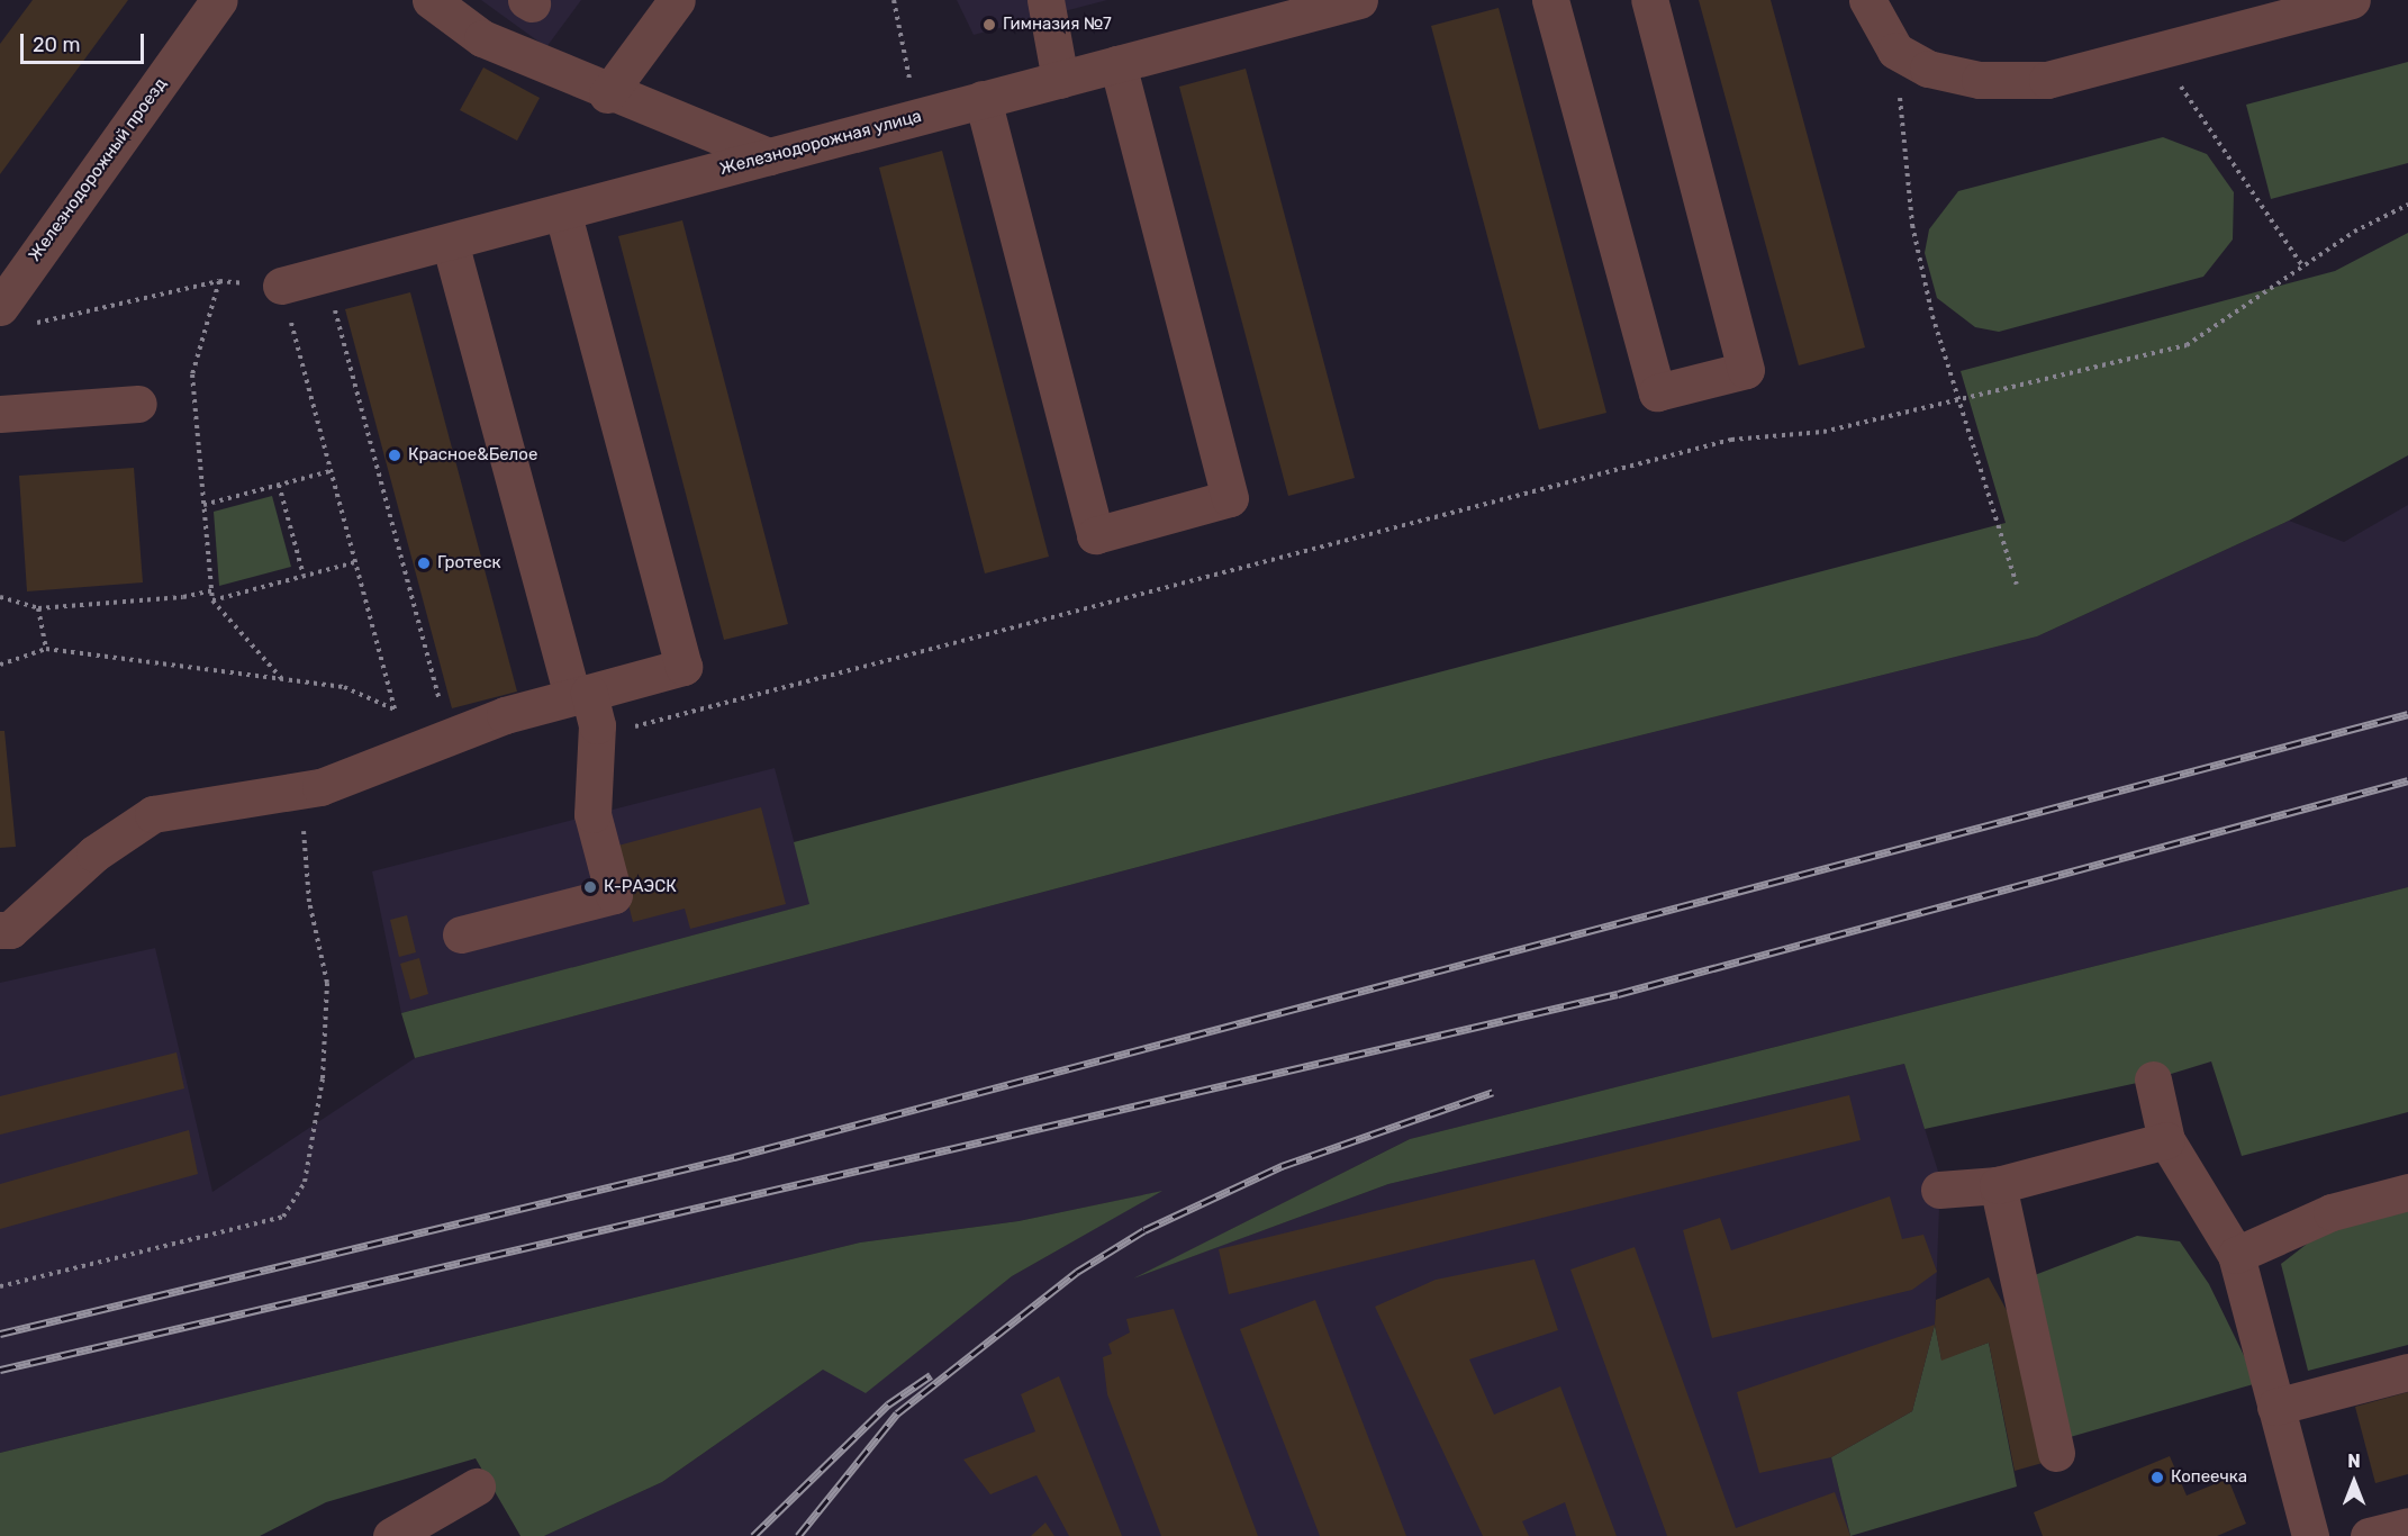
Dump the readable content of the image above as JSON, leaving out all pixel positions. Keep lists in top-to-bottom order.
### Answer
{
  "streets": {
    "street": ["Железнодорожная улица", "Железнодорожный проезд"]
  },
  "places": [
    "Гимназия №7",
    "Красное&Белое",
    "Гротеск",
    "К-РАЭСК",
    "Копеечка"
  ],
  "scale_bar": "20 m",
  "north": "top"
}
